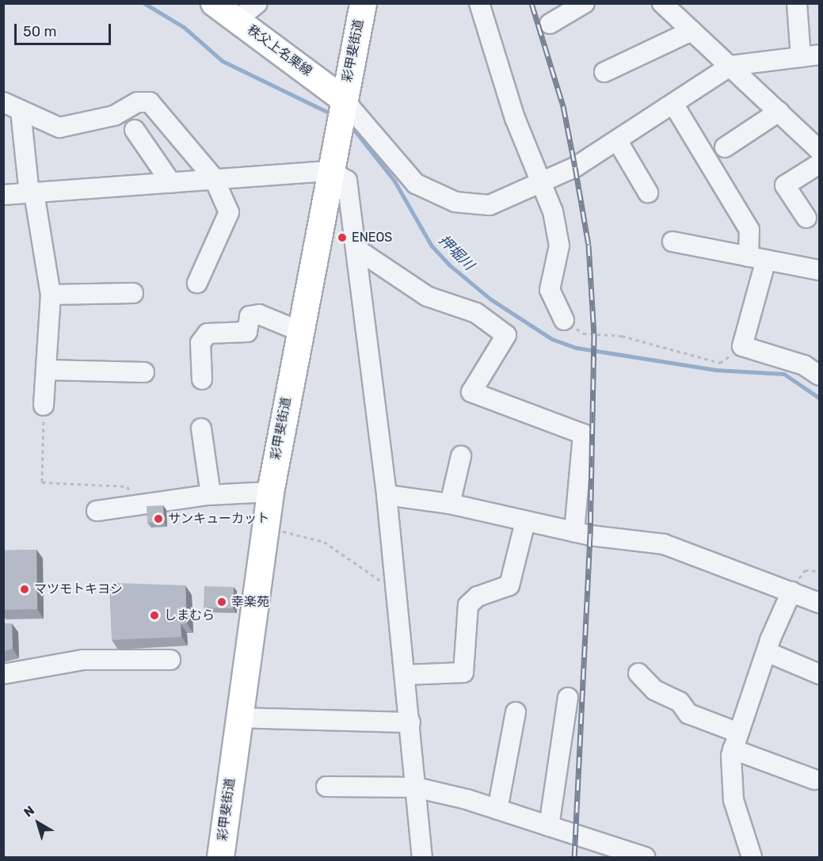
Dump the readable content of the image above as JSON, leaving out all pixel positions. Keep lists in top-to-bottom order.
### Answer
{
  "streets": {
    "highway": ["彩甲斐街道"],
    "main road": ["秩父上名栗線"]
  },
  "crossings": [
    ["秩父上名栗線", "彩甲斐街道"]
  ],
  "water": ["押堀川"],
  "places": [
    "ENEOS",
    "サンキューカット",
    "マツモトキヨシ",
    "幸楽苑",
    "しまむら"
  ],
  "scale_bar": "50 m",
  "north": "top left"
}
